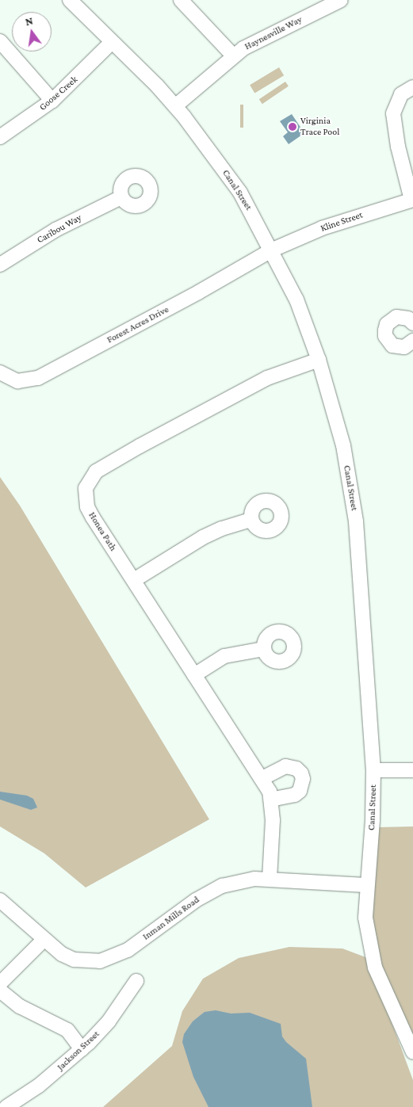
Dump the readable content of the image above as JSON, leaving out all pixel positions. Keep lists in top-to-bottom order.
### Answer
{
  "streets": {
    "street": [
      "Haynesville Way",
      "Goose Creek",
      "Canal Street",
      "Kline Street",
      "Caribou Way",
      "Forest Acres Drive",
      "Honea Path",
      "Inman Mills Road",
      "Jackson Street"
    ]
  },
  "crossings": [
    ["Haynesville Way", "Canal Street"],
    ["Goose Creek", "Canal Street"],
    ["Canal Street", "Kline Street"],
    ["Canal Street", "Forest Acres Drive"],
    ["Canal Street", "Honea Path"],
    ["Canal Street", "Inman Mills Road"],
    ["Kline Street", "Forest Acres Drive"],
    ["Honea Path", "Inman Mills Road"]
  ],
  "places": ["Virginia Trace Pool"],
  "north": "top"
}
